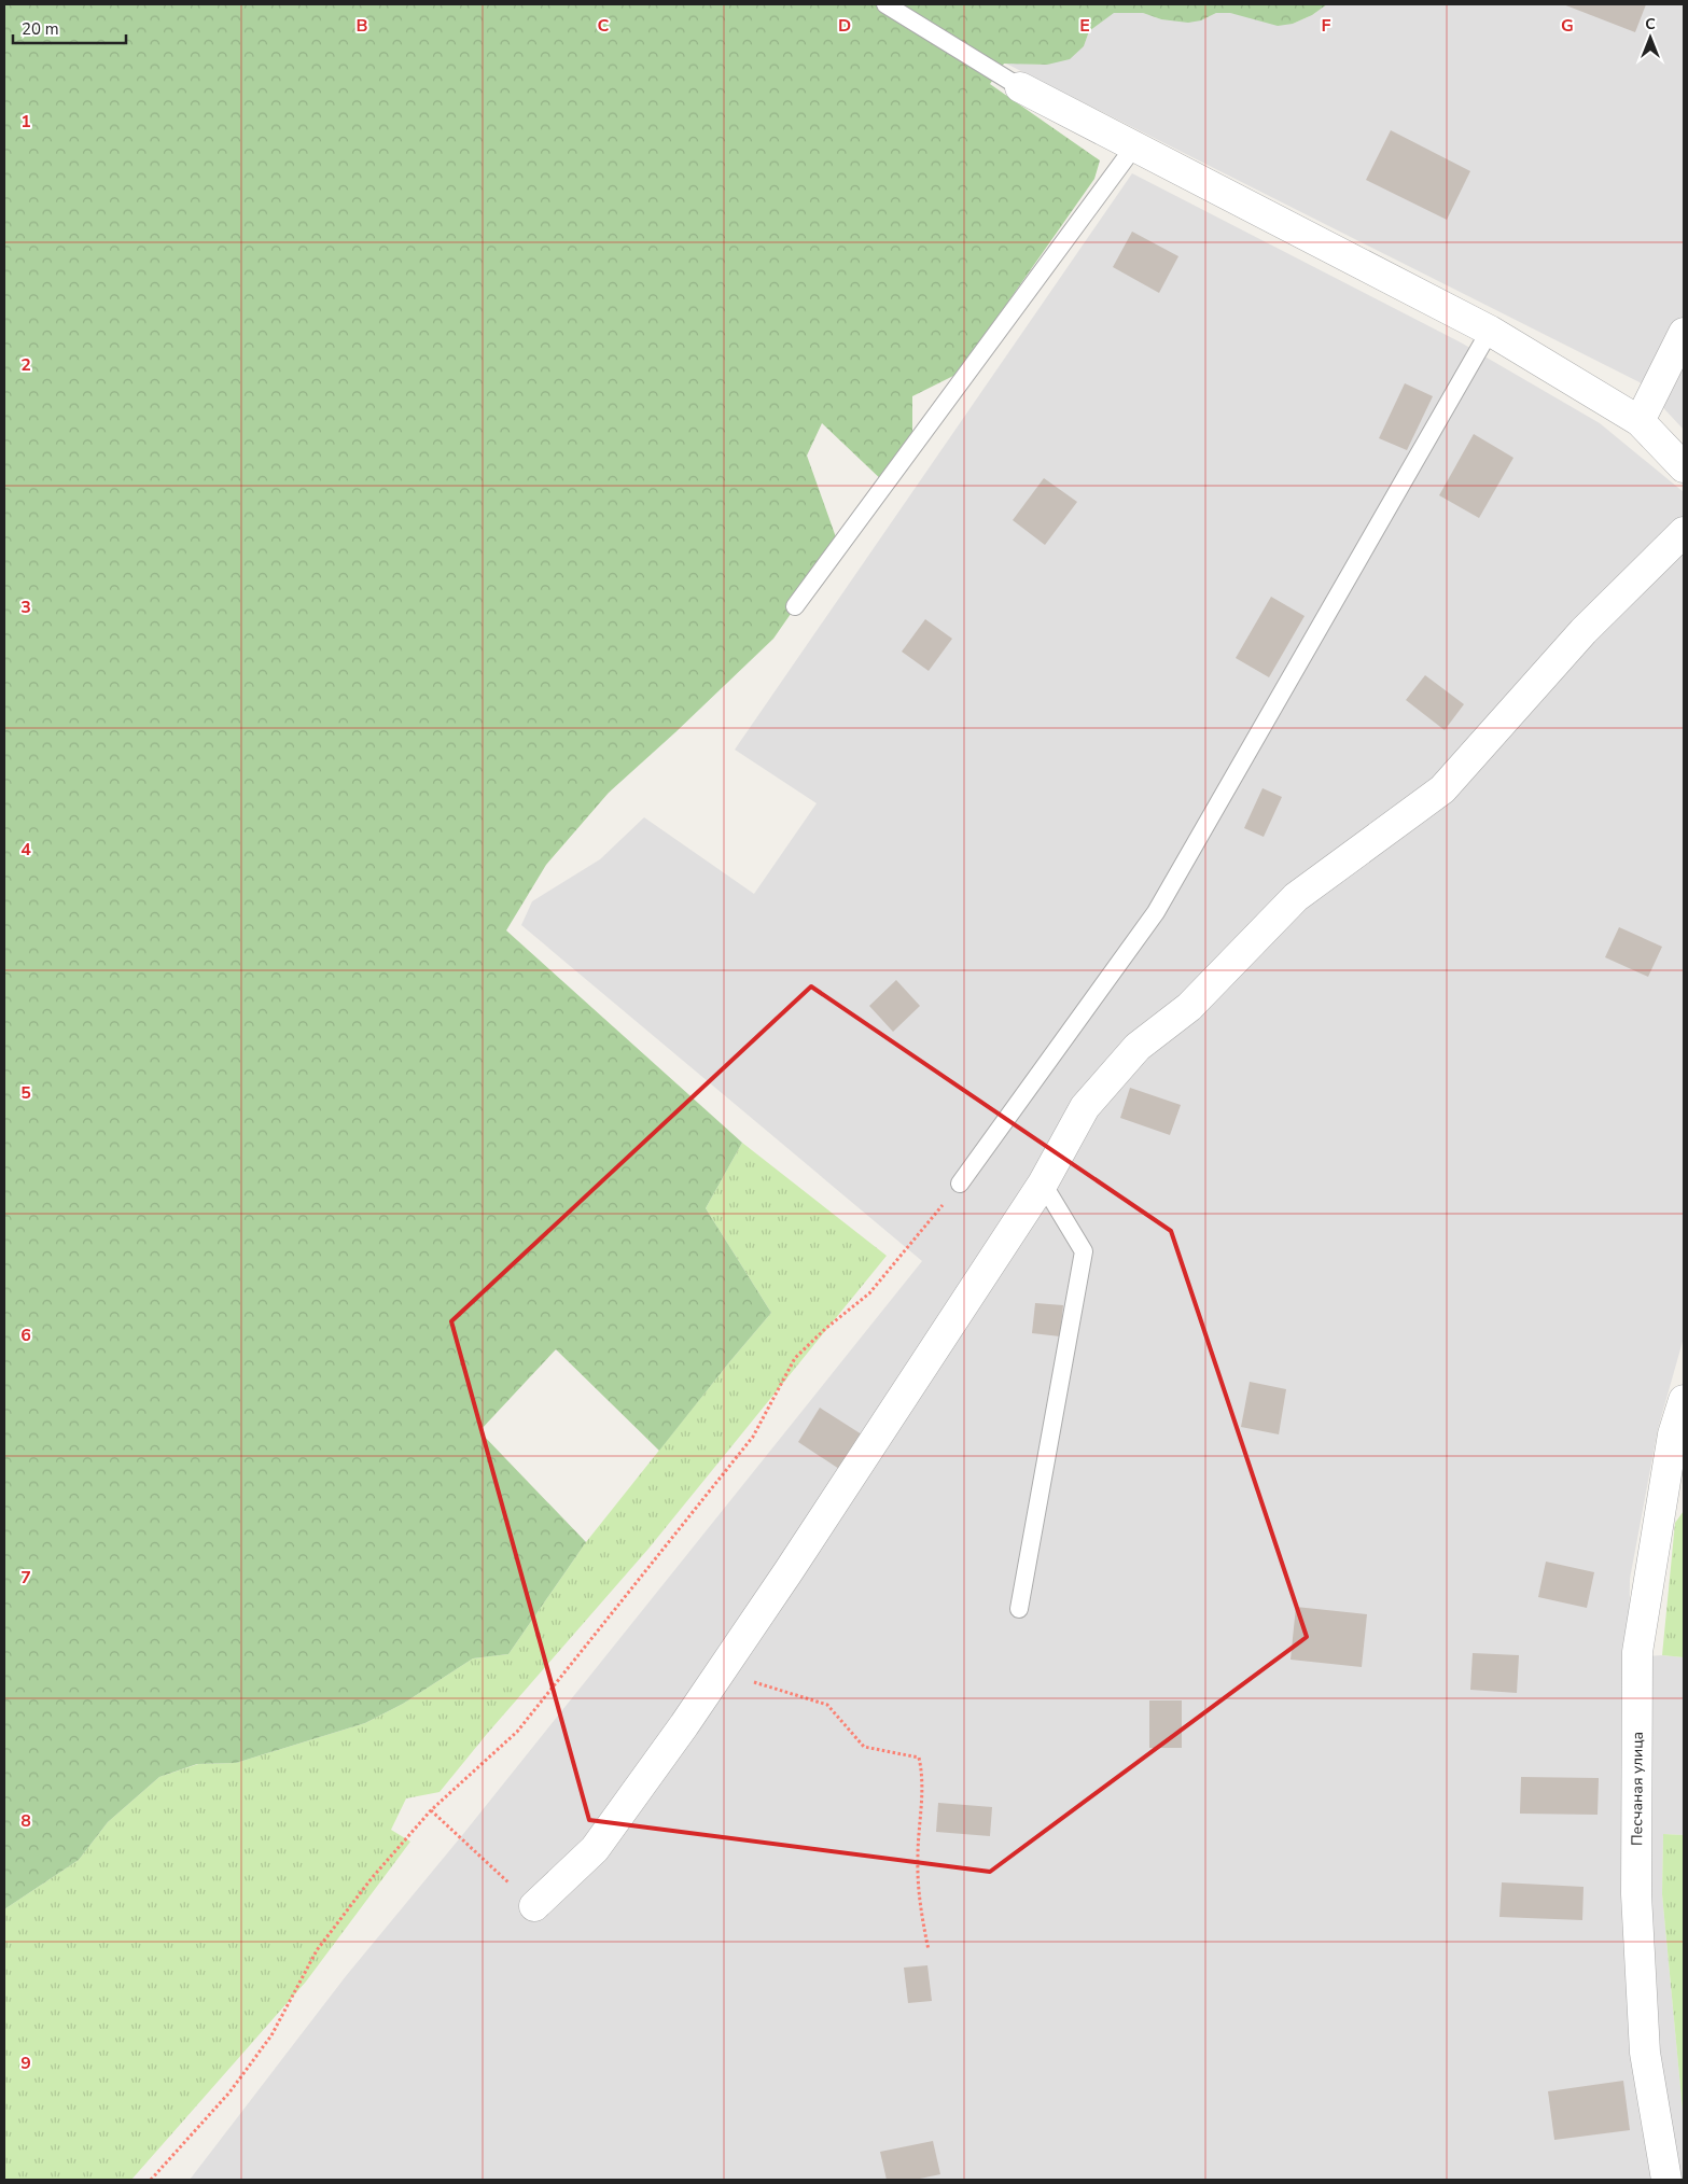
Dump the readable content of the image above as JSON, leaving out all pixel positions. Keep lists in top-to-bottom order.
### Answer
{
  "streets": {
    "street": ["Песчаная улица"]
  },
  "scale_bar": "20 m",
  "north": "top",
  "grid": {
    "columns": [
      "B",
      "C",
      "D",
      "E",
      "F",
      "G"
    ],
    "rows": [
      "1",
      "2",
      "3",
      "4",
      "5",
      "6",
      "7",
      "8",
      "9"
    ]
  }
}
